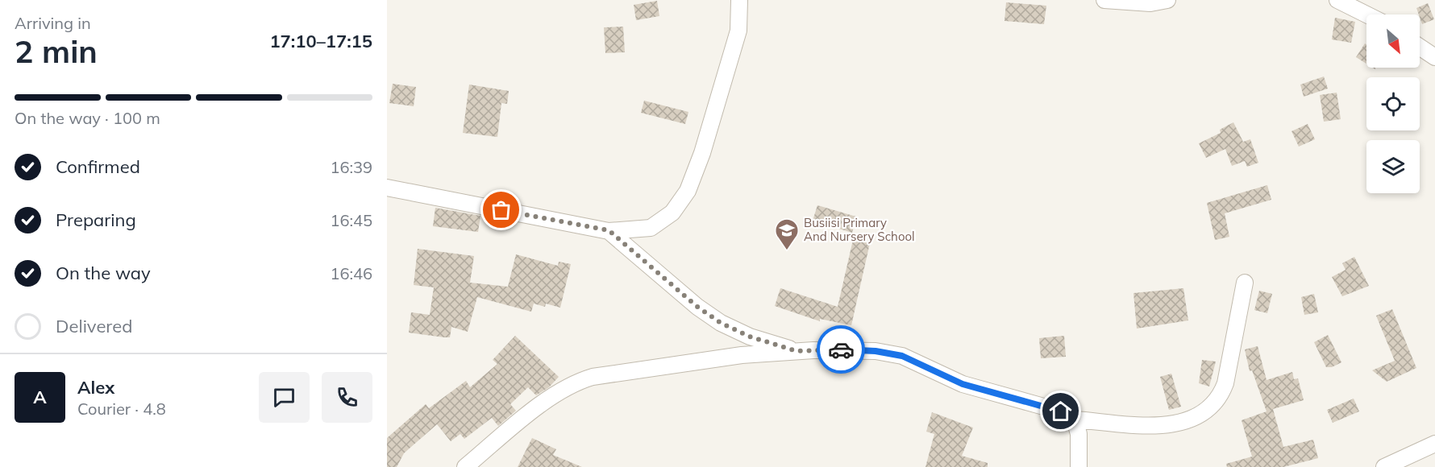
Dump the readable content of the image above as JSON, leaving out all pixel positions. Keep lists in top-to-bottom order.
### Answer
{
  "places": {
    "school or university": ["Busiisi Primary And Nursery School"]
  },
  "north": "bottom right",
  "page": {
    "heading": ["2 min", "Arriving in", "17:10–17:15"],
    "panel": ["Alex", "Courier · 4.8"],
    "bar": "On the way · 100 m",
    "list": [
      ["Confirmed", "16:39"],
      ["Preparing", "16:45"],
      ["On the way", "16:46"],
      "Delivered"
    ],
    "round": "A"
  }
}
